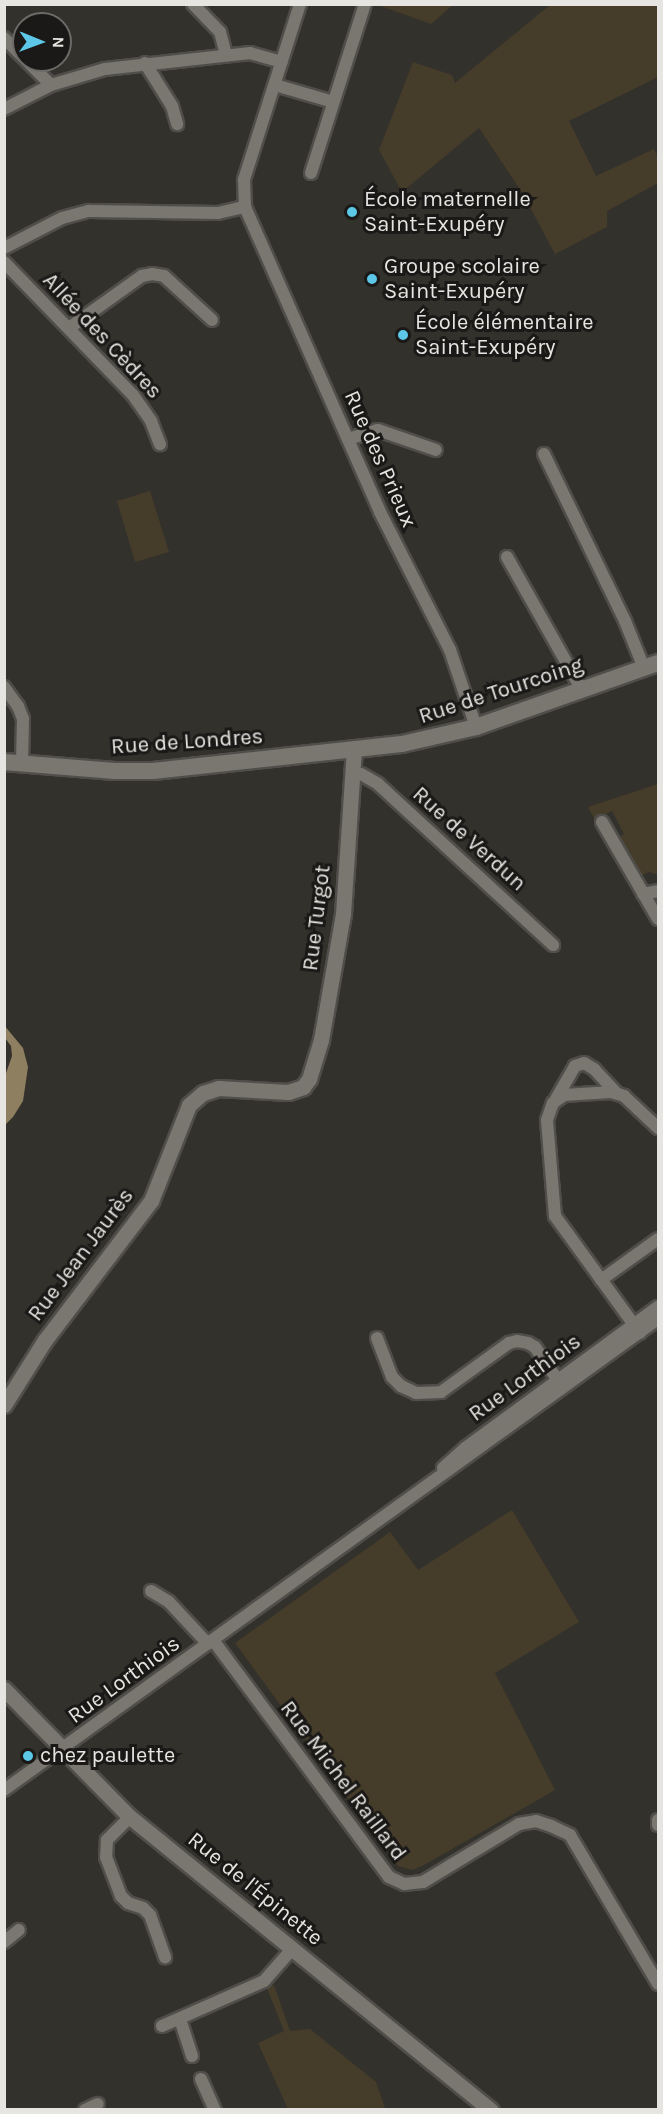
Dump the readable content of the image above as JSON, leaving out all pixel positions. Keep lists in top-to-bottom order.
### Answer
{
  "streets": {
    "main road": ["Rue de Tourcoing", "Rue de Londres"],
    "street": [
      "Allée des Cèdres",
      "Rue des Prieux",
      "Rue de Verdun",
      "Rue Turgot",
      "Rue Jean Jaurès",
      "Rue Lorthiois",
      "Rue Michel Raillard",
      "Rue de l'Épinette"
    ]
  },
  "crossings": [
    ["Rue des Prieux", "Rue de Tourcoing"],
    ["Rue de Tourcoing", "Rue de Londres"],
    ["Rue de Tourcoing", "Rue Turgot"],
    ["Rue de Londres", "Rue Turgot"],
    ["Rue de Verdun", "Rue Turgot"],
    ["Rue Turgot", "Rue Jean Jaurès"],
    ["Rue Lorthiois", "Rue Michel Raillard"],
    ["Rue Lorthiois", "Rue de l'Épinette"]
  ],
  "places": [
    "École maternelle Saint-Exupéry",
    "Groupe scolaire Saint-Exupéry",
    "École élémentaire Saint-Exupéry",
    "chez paulette"
  ],
  "north": "right"
}
